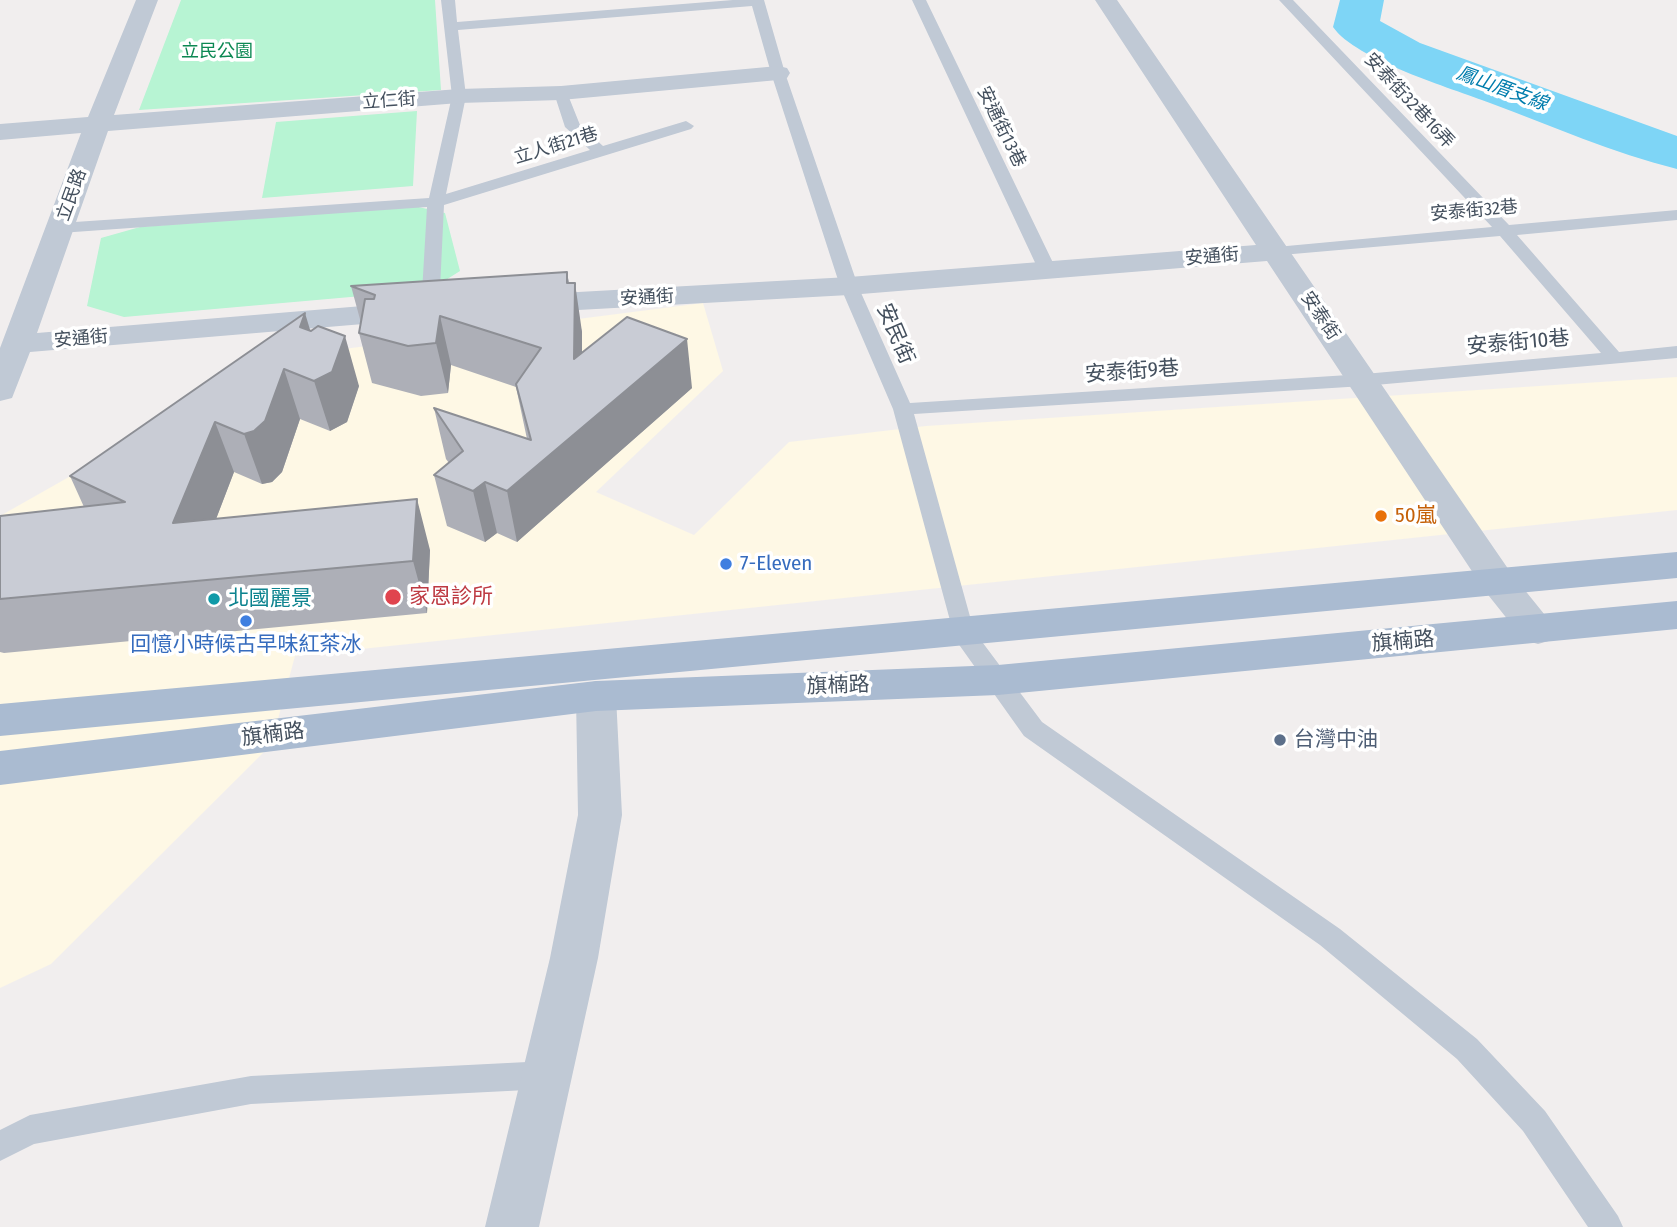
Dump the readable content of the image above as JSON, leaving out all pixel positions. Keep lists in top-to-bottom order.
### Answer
{
  "streets": {
    "main road": ["旗楠路"],
    "street": [
      "立仁街",
      "立民路",
      "安通街",
      "安泰街"
    ],
    "lane": [
      "安泰街32巷16弄",
      "安通街13巷",
      "立人街21巷",
      "安泰街32巷",
      "安民街",
      "安泰街10巷",
      "安泰街9巷"
    ]
  },
  "crossings": [
    ["立仁街", "立民路"],
    ["立仁街", "安民街"],
    ["安泰街32巷16弄", "安泰街32巷"],
    ["安泰街32巷16弄", "安泰街10巷"],
    ["安通街13巷", "安通街"],
    ["立民路", "安通街"],
    ["安泰街32巷", "安通街"],
    ["安泰街32巷", "安泰街"],
    ["安通街", "安泰街"],
    ["安通街", "安民街"],
    ["安泰街", "安泰街10巷"],
    ["安泰街", "安泰街9巷"],
    ["安泰街", "旗楠路"],
    ["安民街", "安泰街9巷"],
    ["安民街", "旗楠路"],
    ["安泰街10巷", "安泰街9巷"]
  ],
  "water": ["鳳山厝支線"],
  "parks": ["立民公園"],
  "places": [
    "50嵐",
    "7-Eleven",
    "家恩診所",
    "北國麗景",
    "回憶小時候古早味紅茶冰",
    "台灣中油"
  ]
}
